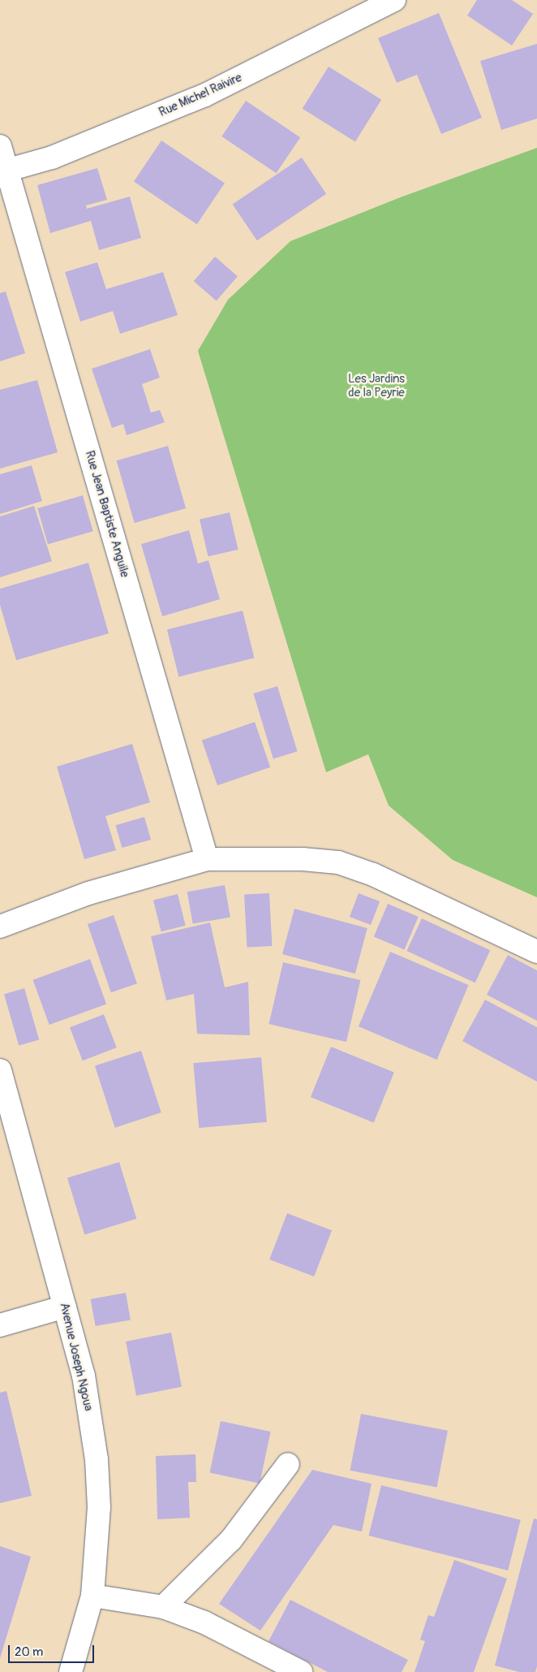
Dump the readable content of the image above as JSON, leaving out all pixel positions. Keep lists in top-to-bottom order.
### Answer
{
  "streets": {
    "street": ["Rue Michel Raivire", "Rue Jean Baptiste Anguile", "Avenue Joseph Ngoua"]
  },
  "crossings": [
    ["Rue Michel Raivire", "Rue Jean Baptiste Anguile"]
  ],
  "parks": ["Les Jardins de la Peyrie"],
  "scale_bar": "20 m"
}
